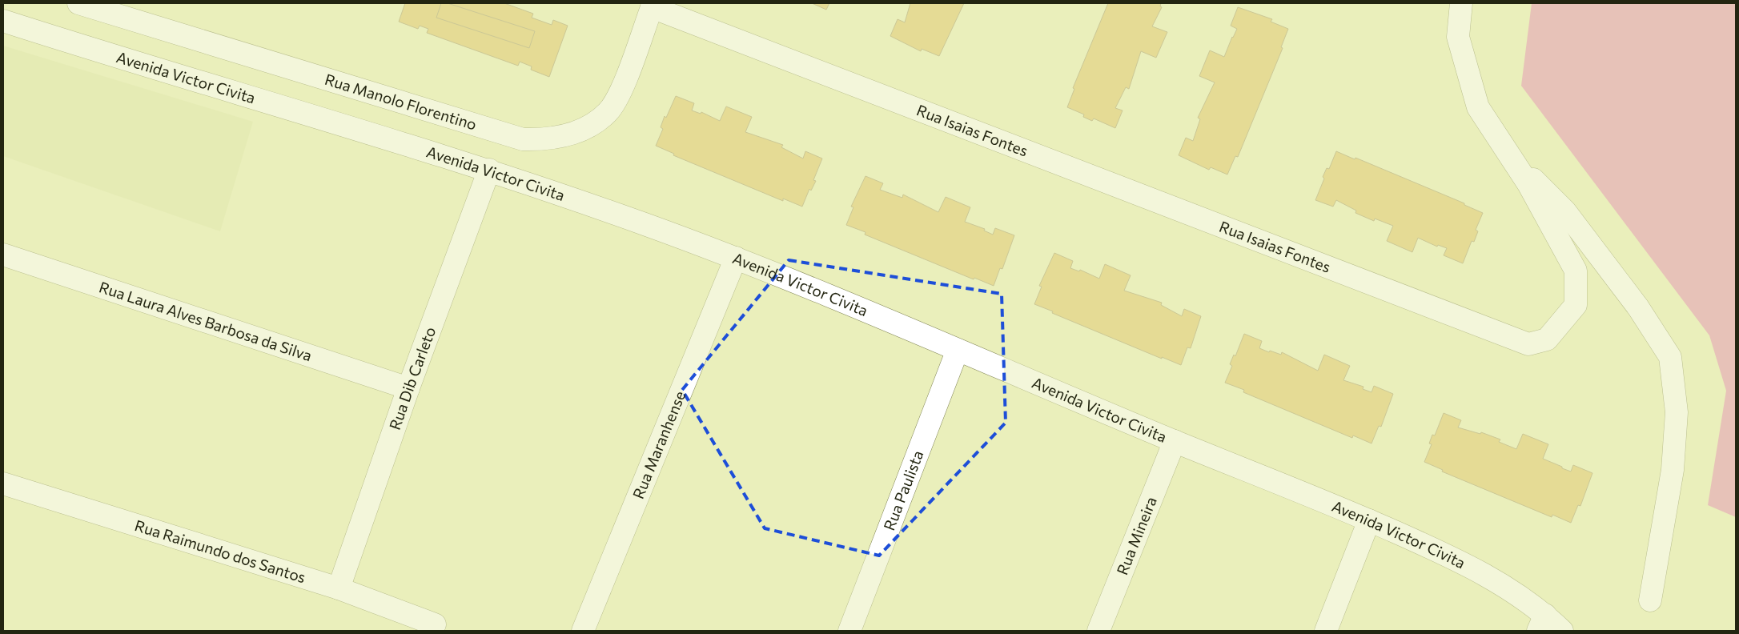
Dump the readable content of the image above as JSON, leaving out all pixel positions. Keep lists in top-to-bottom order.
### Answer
{
  "streets": {
    "street": [
      "Avenida Victor Civita",
      "Rua Manolo Florentino",
      "Rua Isaias Fontes",
      "Rua Laura Alves Barbosa da Silva",
      "Rua Dib Carleto",
      "Rua Maranhense",
      "Rua Paulista",
      "Rua Mineira",
      "Rua Raimundo dos Santos"
    ]
  },
  "crossings": [
    ["Avenida Victor Civita", "Rua Dib Carleto"],
    ["Avenida Victor Civita", "Rua Maranhense"],
    ["Avenida Victor Civita", "Rua Paulista"],
    ["Avenida Victor Civita", "Rua Mineira"],
    ["Rua Manolo Florentino", "Rua Isaias Fontes"],
    ["Rua Laura Alves Barbosa da Silva", "Rua Dib Carleto"],
    ["Rua Dib Carleto", "Rua Raimundo dos Santos"]
  ]
}
